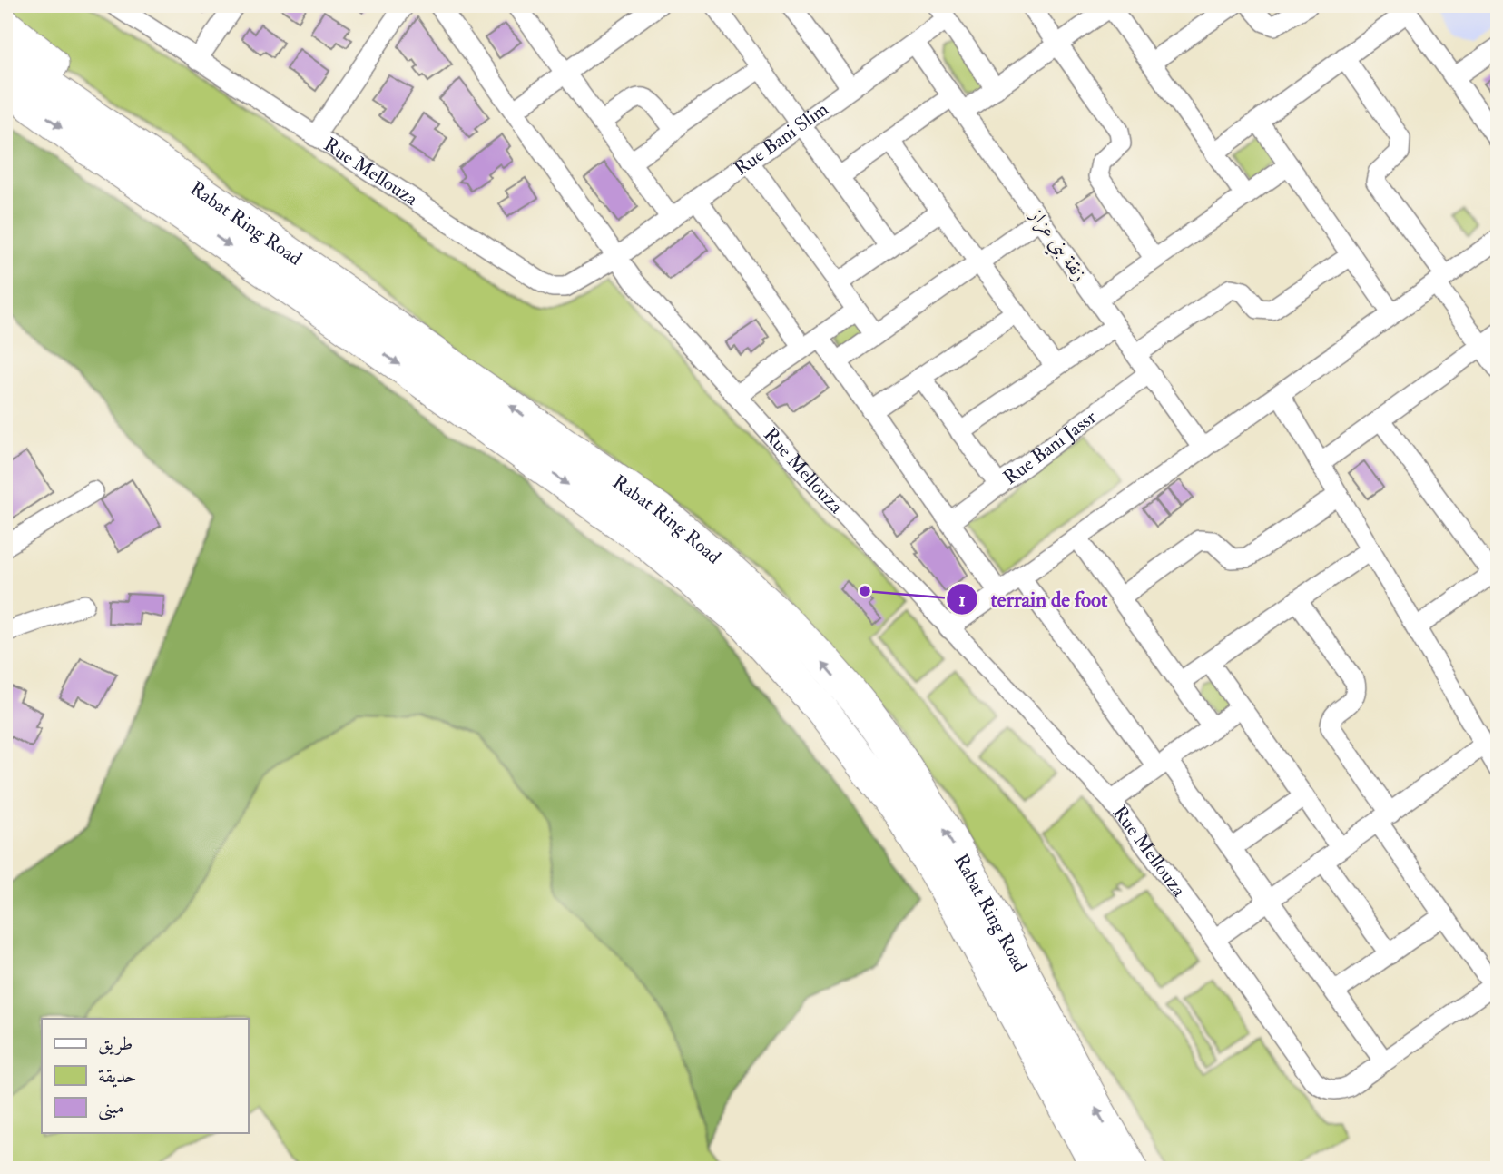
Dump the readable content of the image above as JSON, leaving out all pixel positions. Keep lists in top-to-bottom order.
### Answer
{
  "streets": {
    "highway": ["Rabat Ring Road"],
    "street": [
      "Rue Bani Slim",
      "Rue Mellouza",
      "زنقة بني عزاز",
      "Rue Bani Jassr"
    ]
  },
  "crossings": [
    ["Rue Bani Slim", "Rue Mellouza"],
    ["Rue Bani Slim", "زنقة بني عزاز"],
    ["زنقة بني عزاز", "Rue Bani Jassr"]
  ],
  "places": ["terrain de foot"],
  "legend": ["طريق", "حديقة", "مبنى"]
}
